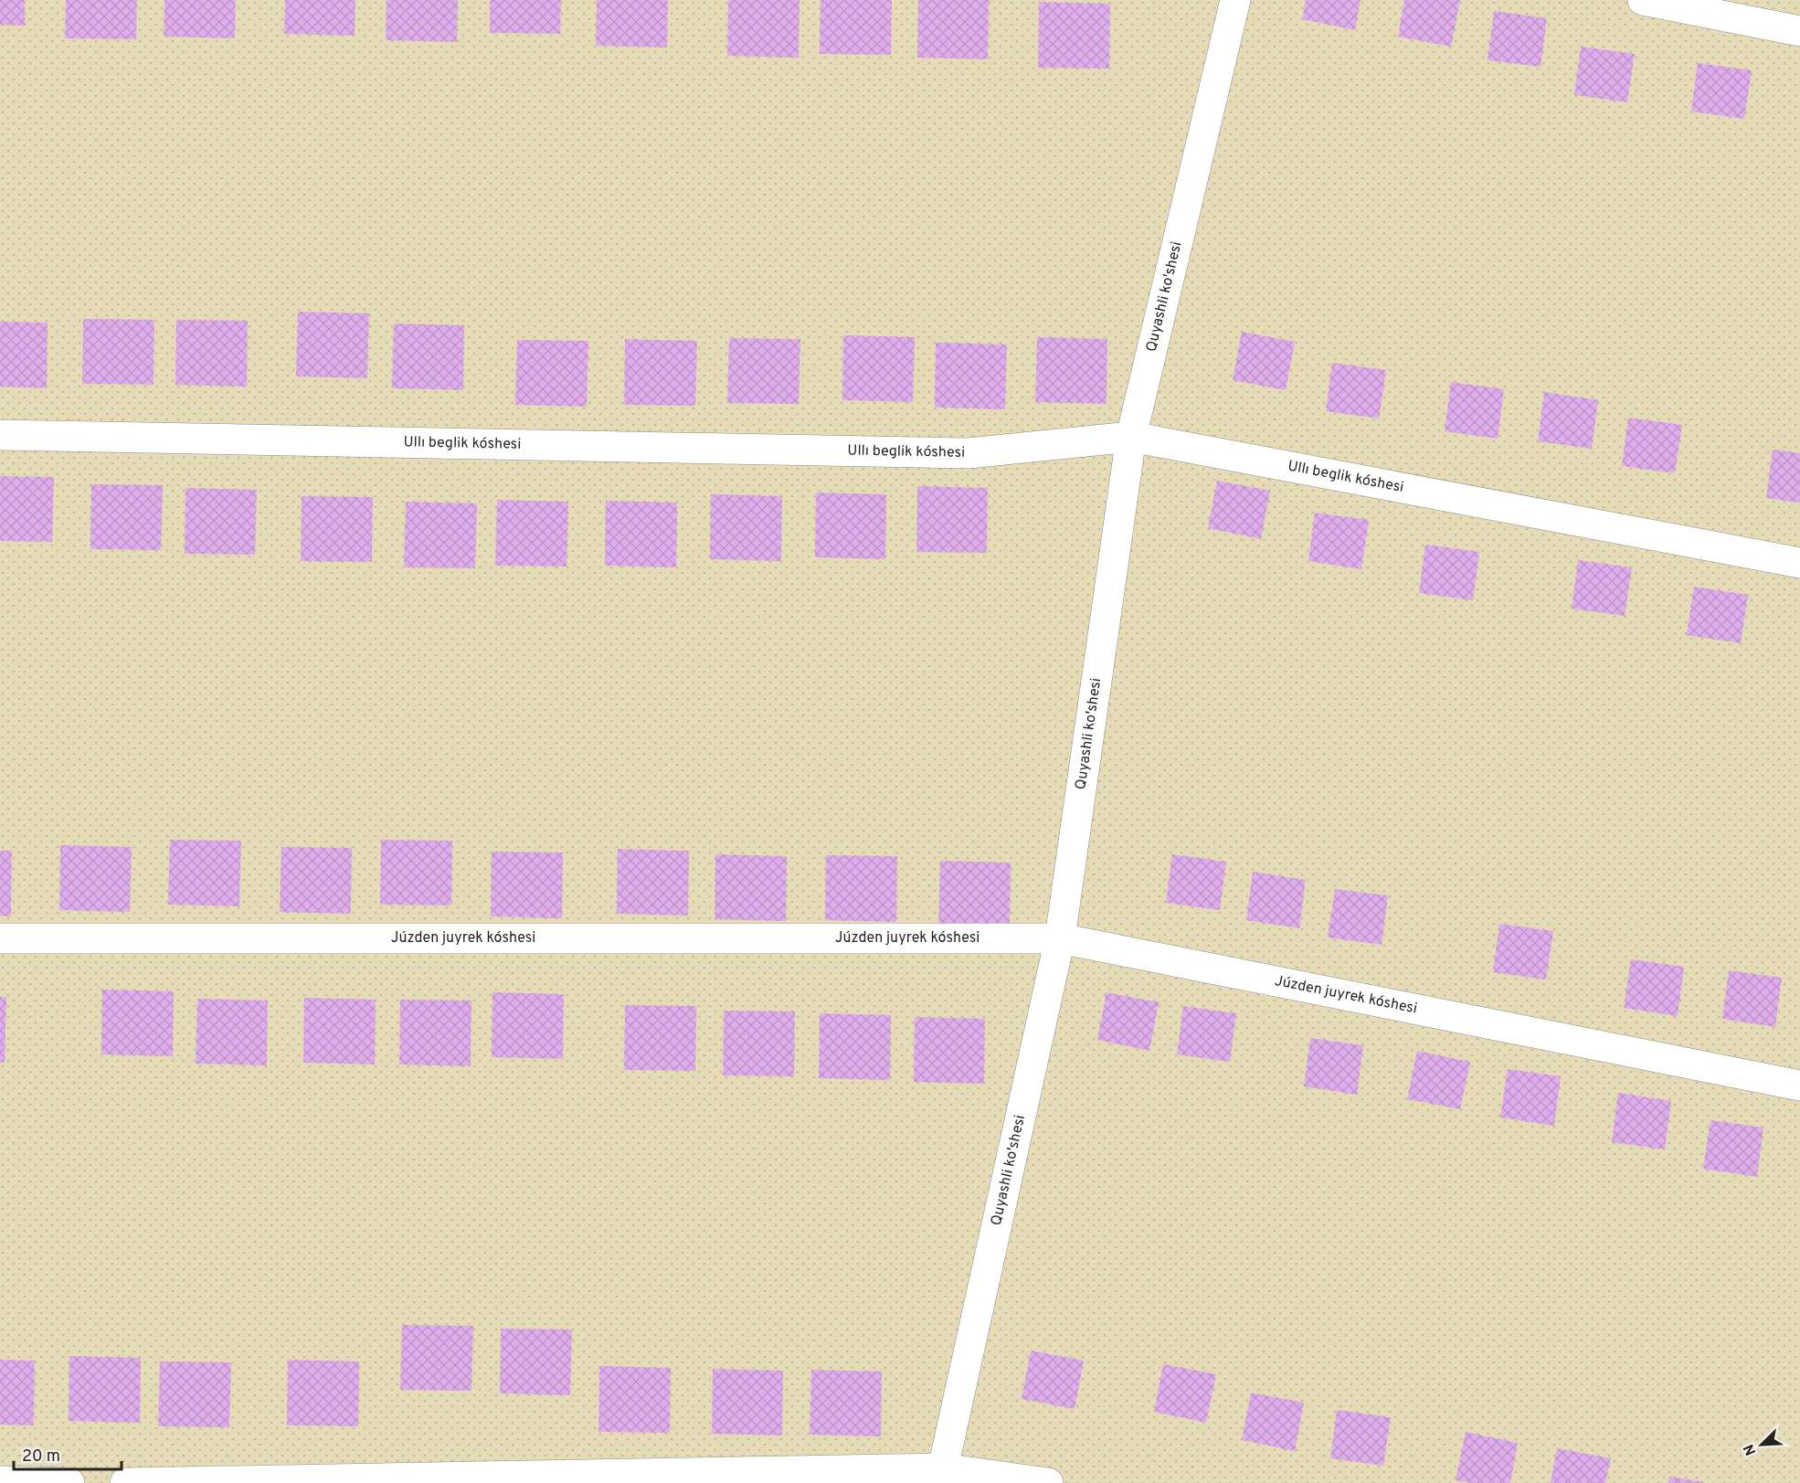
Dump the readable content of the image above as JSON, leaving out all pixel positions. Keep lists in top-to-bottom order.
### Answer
{
  "streets": {
    "street": ["Quyashli ko'shesi", "Ullı beglik kóshesi", "Júzden juyrek kóshesi"]
  },
  "crossings": [
    ["Quyashli ko'shesi", "Ullı beglik kóshesi"],
    ["Quyashli ko'shesi", "Júzden juyrek kóshesi"]
  ],
  "scale_bar": "20 m",
  "north": "bottom left"
}
